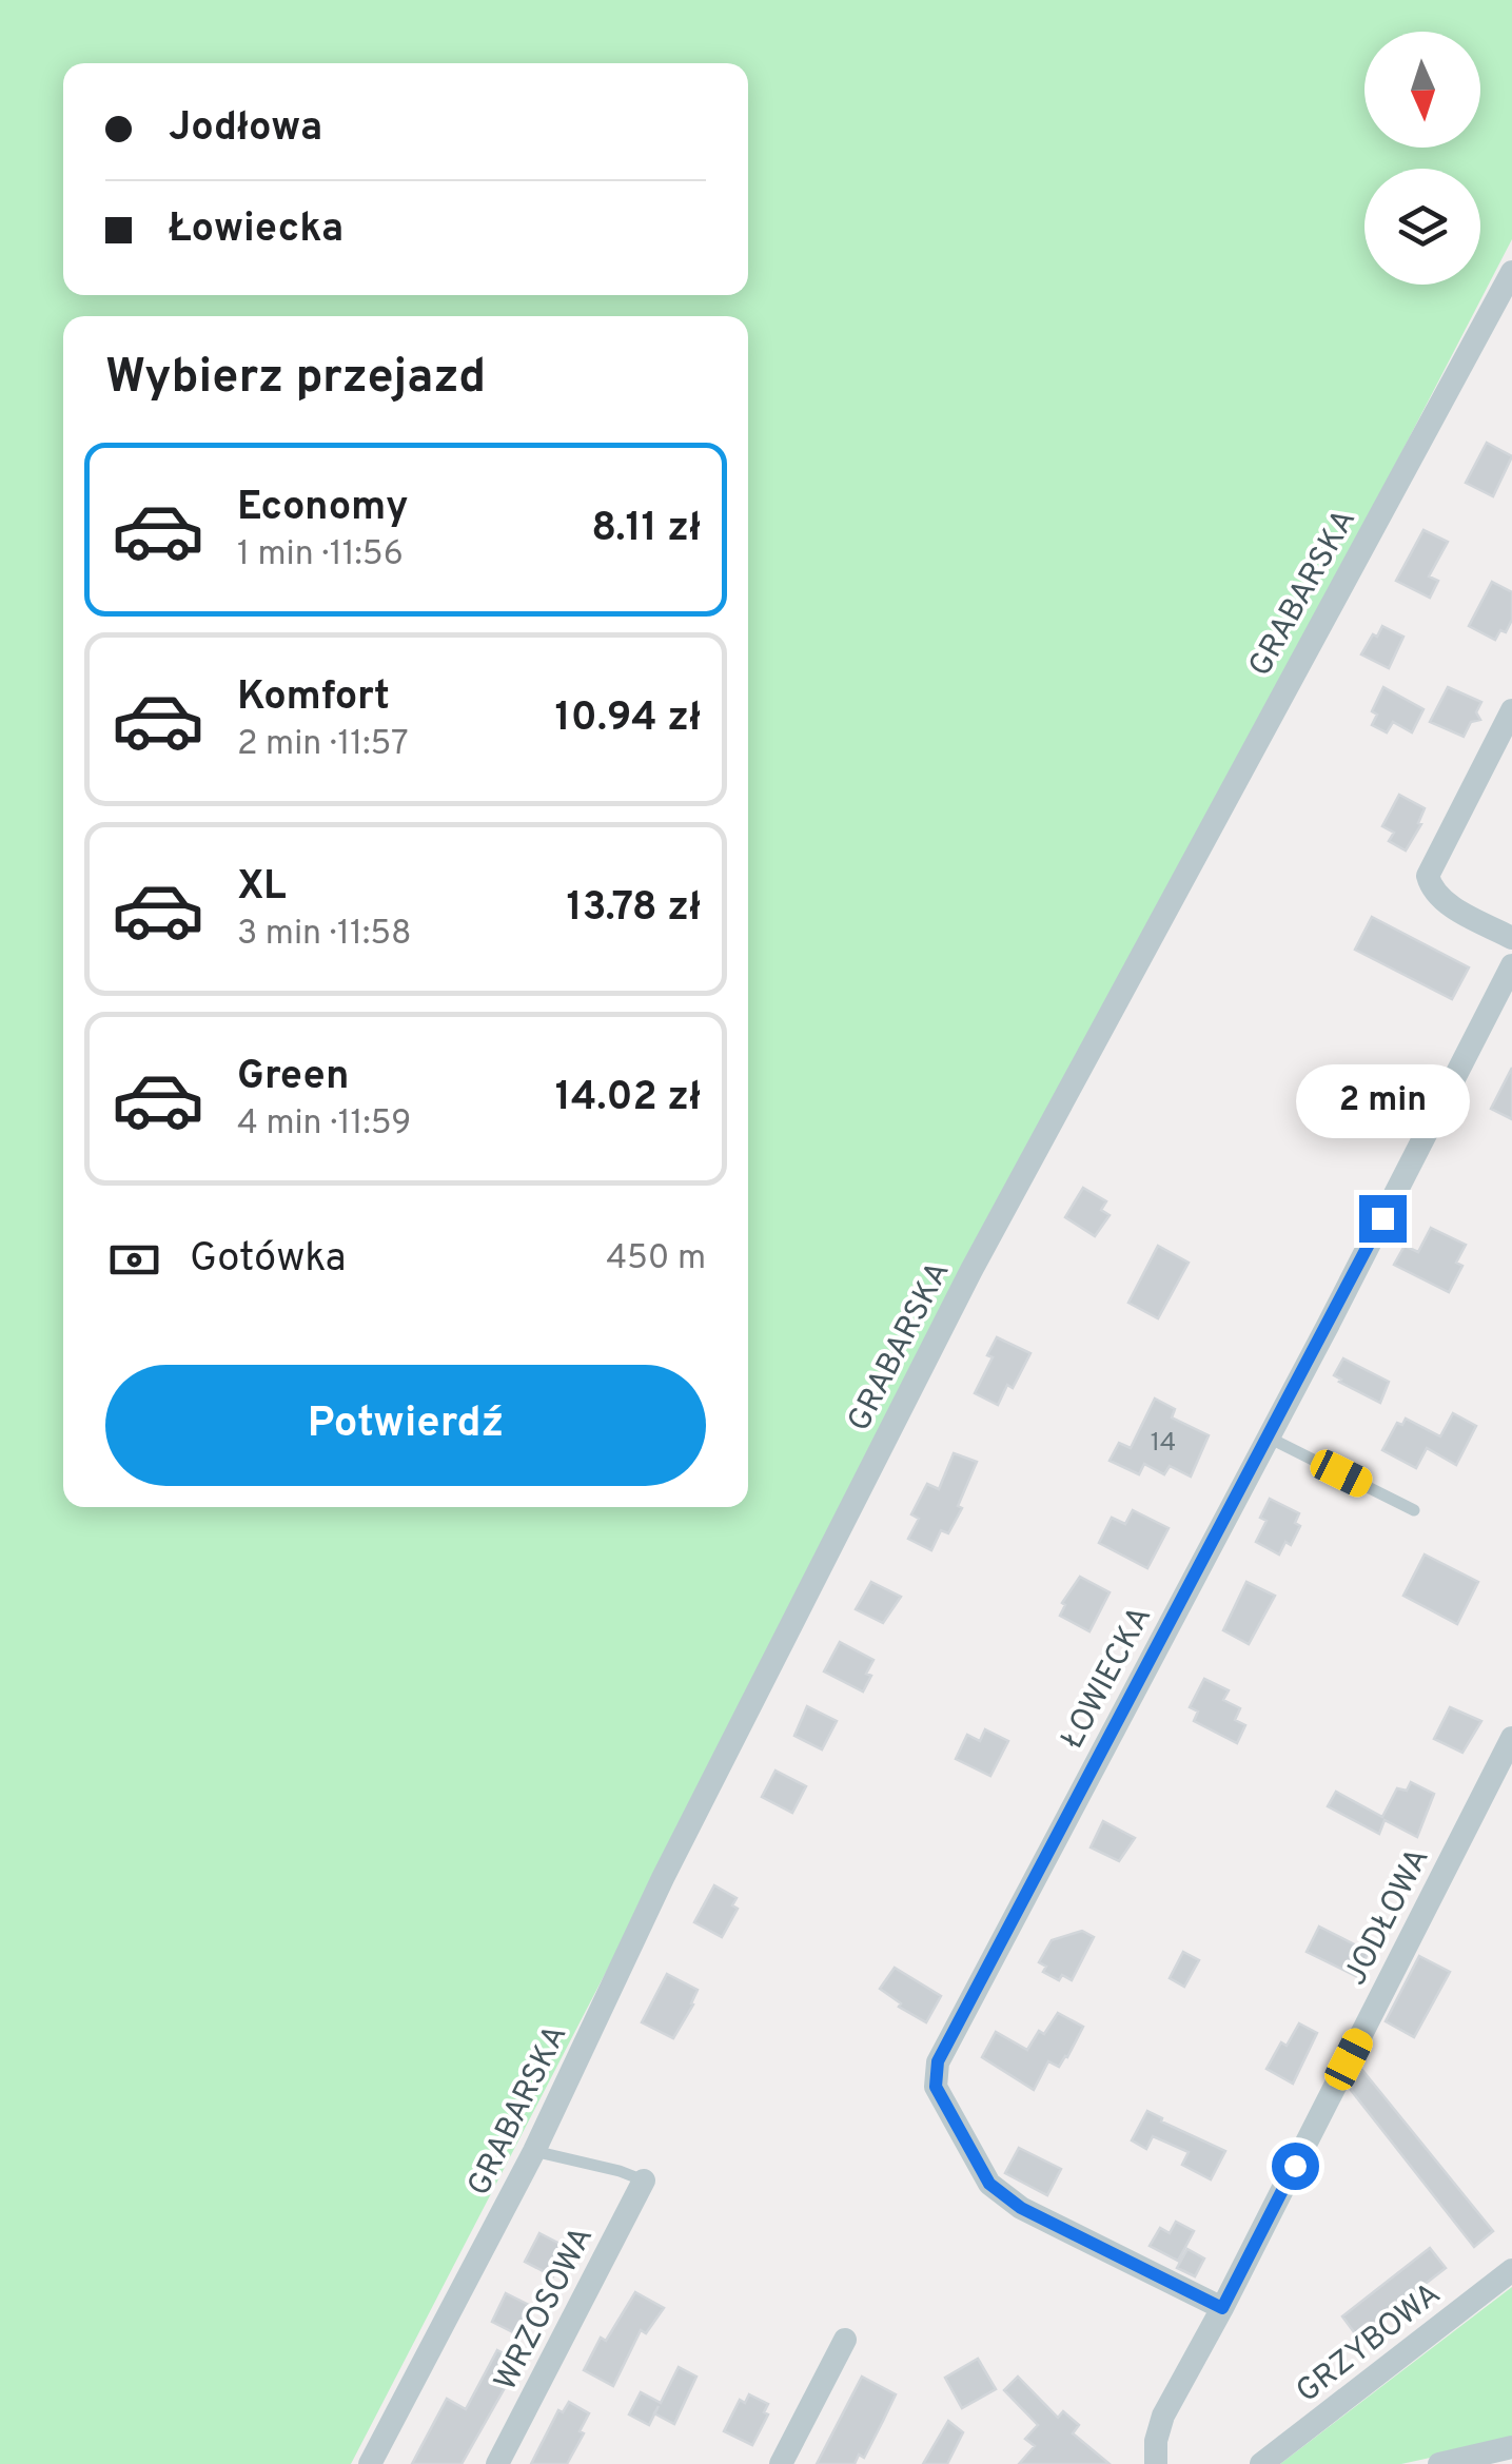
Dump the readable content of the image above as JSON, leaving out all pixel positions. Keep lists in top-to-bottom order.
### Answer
{
  "streets": {
    "street": [
      "GRABARSKA",
      "ŁOWIECKA",
      "JODŁOWA",
      "WRZOSOWA",
      "GRZYBOWA"
    ]
  },
  "crossings": [
    ["ŁOWIECKA", "JODŁOWA"]
  ],
  "house_numbers": ["14"],
  "north": "bottom",
  "page": {
    "banner": ["Jodłowa", "Łowiecka"],
    "heading": "Wybierz przejazd",
    "list": [
      {
        "name": "Economy",
        "note": "1 min · 11:56",
        "value": "8.11 zł"
      },
      {
        "name": "Komfort",
        "note": "2 min · 11:57",
        "value": "10.94 zł"
      },
      {
        "name": "XL",
        "note": "3 min · 11:58",
        "value": "13.78 zł"
      },
      {
        "name": "Green",
        "note": "4 min · 11:59",
        "value": "14.02 zł"
      }
    ],
    "bubble": "2 min",
    "pay": ["Gotówka", "450 m"],
    "buttons": "Potwierdź"
  }
}
